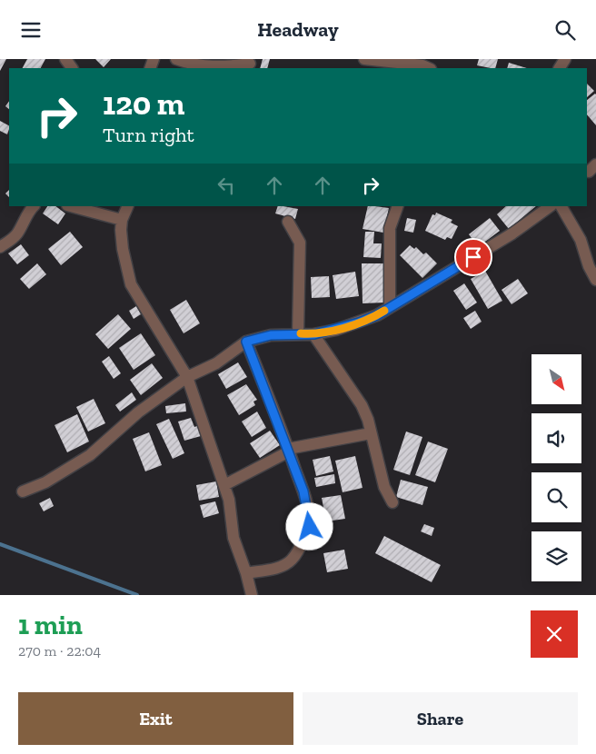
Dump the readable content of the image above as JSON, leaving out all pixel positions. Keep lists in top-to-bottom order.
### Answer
{
  "north": "bottom right",
  "page": {
    "header": "Headway",
    "turn": ["120 m", "Turn right"],
    "heading": ["1 min", "270 m · 22:04"],
    "buttons": ["Exit", "Share"]
  }
}
